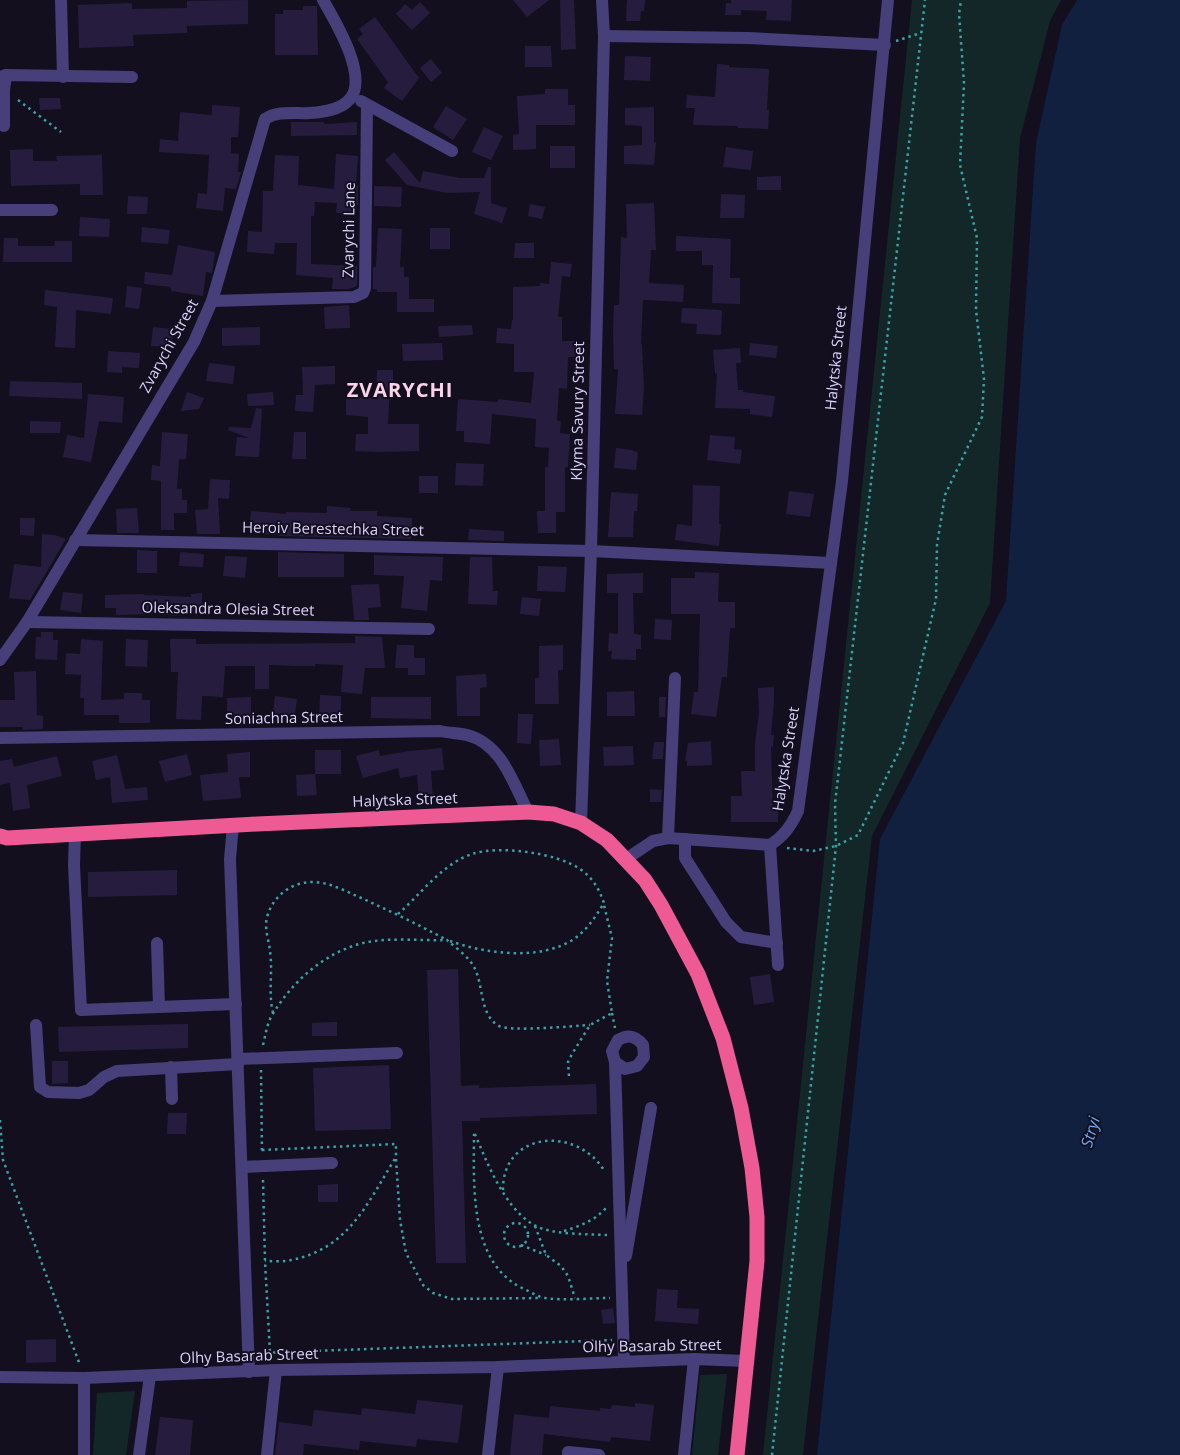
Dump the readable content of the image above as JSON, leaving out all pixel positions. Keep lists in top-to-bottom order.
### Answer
{
  "streets": {
    "highway": ["Halytska Street"],
    "street": [
      "Zvarychi Lane",
      "Zvarychi Street",
      "Klyma Savury Street",
      "Heroiv Berestechka Street",
      "Oleksandra Olesia Street",
      "Soniachna Street",
      "Olhy Basarab Street"
    ]
  },
  "crossings": [
    ["Zvarychi Lane", "Zvarychi Street"],
    ["Zvarychi Street", "Heroiv Berestechka Street"],
    ["Zvarychi Street", "Oleksandra Olesia Street"],
    ["Halytska Street", "Klyma Savury Street"],
    ["Halytska Street", "Heroiv Berestechka Street"],
    ["Halytska Street", "Soniachna Street"],
    ["Halytska Street", "Olhy Basarab Street"],
    ["Klyma Savury Street", "Heroiv Berestechka Street"]
  ],
  "districts": ["ZVARYCHI"],
  "water": ["Stryi"]
}
